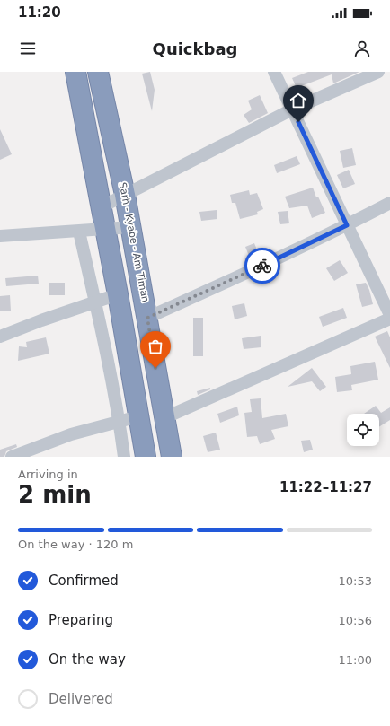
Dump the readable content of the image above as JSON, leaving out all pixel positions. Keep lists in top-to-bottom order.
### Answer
{
  "streets": {
    "highway": ["Sarh - Kyabe - Am Timan"]
  },
  "page": {
    "status": "11:20",
    "header": "Quickbag",
    "heading": ["2 min", "Arriving in", "11:22–11:27"],
    "bar": "On the way · 120 m",
    "list": [
      ["Confirmed", "10:53"],
      ["Preparing", "10:56"],
      ["On the way", "11:00"],
      "Delivered"
    ]
  }
}
